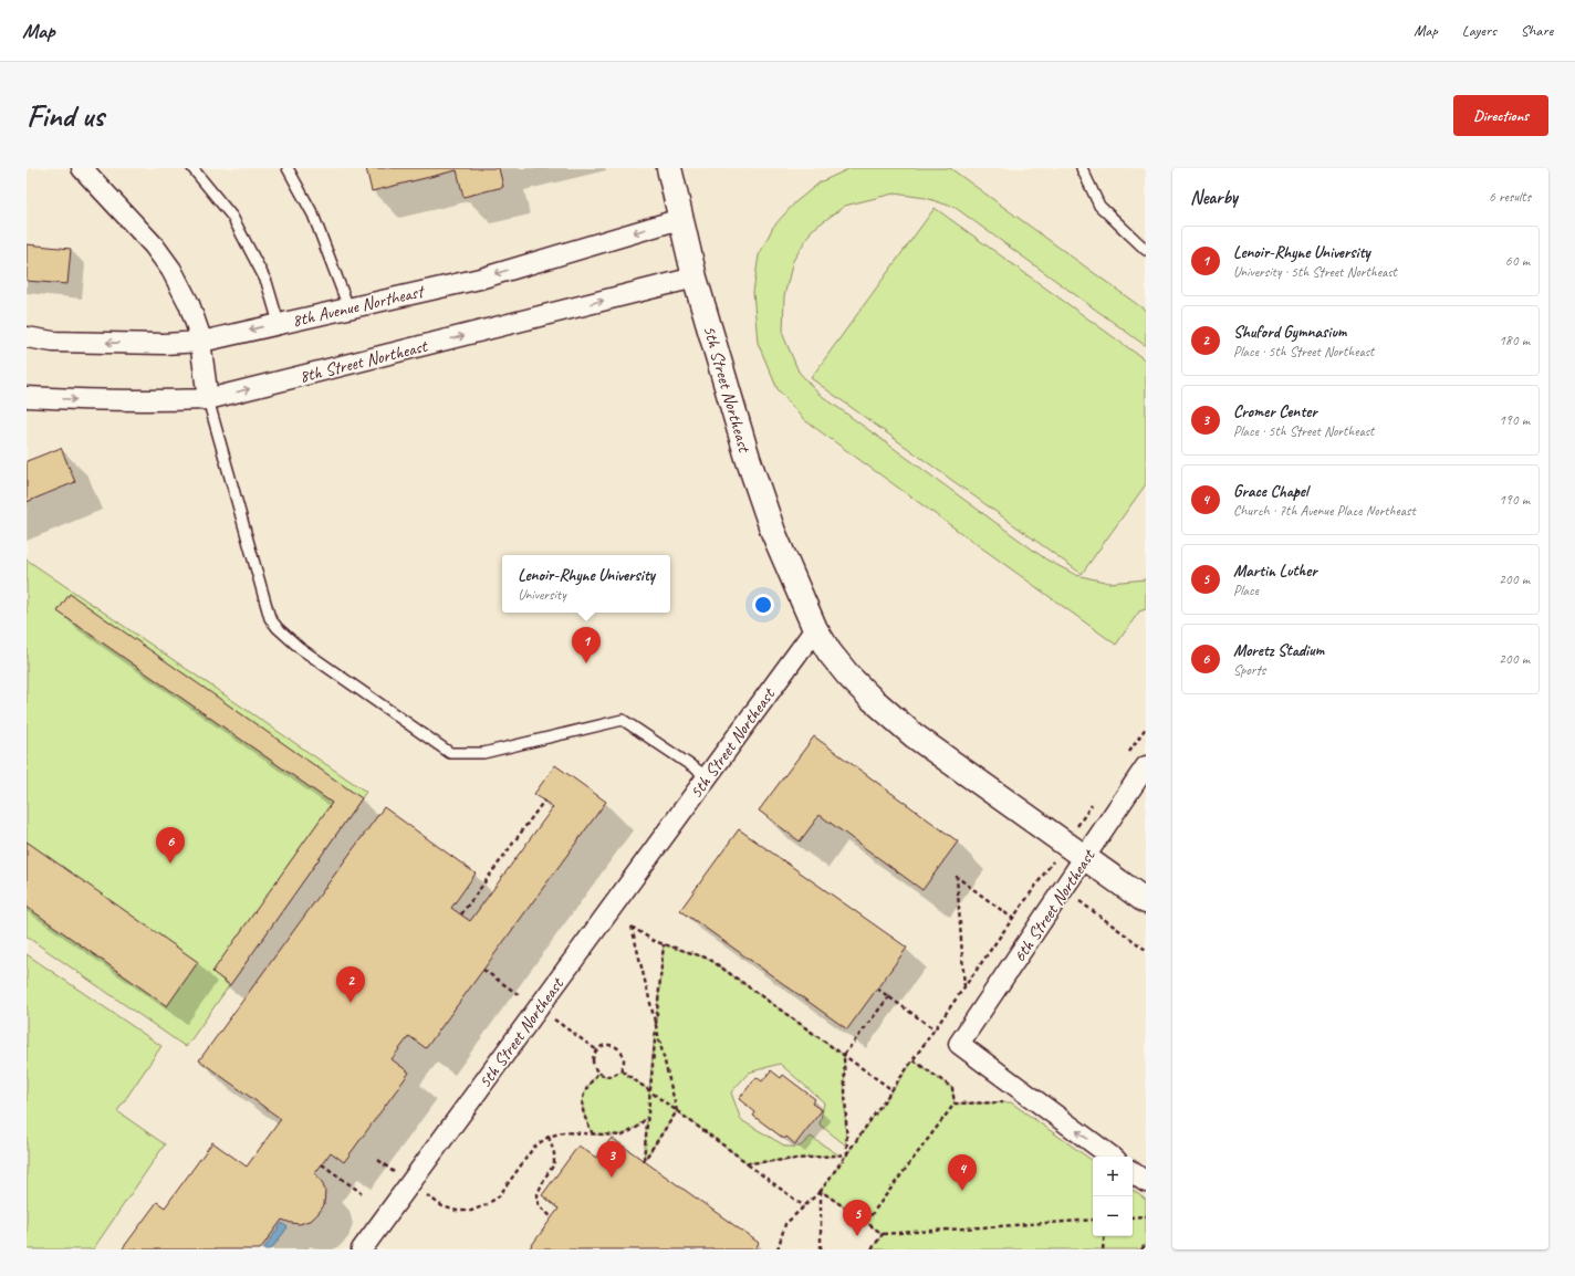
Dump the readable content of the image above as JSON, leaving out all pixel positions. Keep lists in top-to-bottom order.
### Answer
{
  "streets": {
    "street": [
      "8th Avenue Northeast",
      "8th Street Northeast",
      "5th Street Northeast",
      "6th Street Northeast"
    ]
  },
  "crossings": [
    ["8th Avenue Northeast", "5th Street Northeast"],
    ["8th Street Northeast", "5th Street Northeast"]
  ],
  "one_way": ["8th Avenue Northeast", "8th Street Northeast"],
  "page": {
    "header": "Map",
    "nav": ["Map", "Layers", "Share"],
    "buttons": "Directions",
    "title": "Find us",
    "heading": ["Nearby", "6 results"],
    "list": [
      {
        "mark": "1",
        "name": "Lenoir-Rhyne University",
        "note": "University · 5th Street Northeast",
        "value": "60 m"
      },
      {
        "mark": "2",
        "name": "Shuford Gymnasium",
        "note": "Place · 5th Street Northeast",
        "value": "180 m"
      },
      {
        "mark": "3",
        "name": "Cromer Center",
        "note": "Place · 5th Street Northeast",
        "value": "190 m"
      },
      {
        "mark": "4",
        "name": "Grace Chapel",
        "note": "Church · 7th Avenue Place Northeast",
        "value": "190 m"
      },
      {
        "mark": "5",
        "name": "Martin Luther",
        "note": "Place",
        "value": "200 m"
      },
      {
        "mark": "6",
        "name": "Moretz Stadium",
        "note": "Sports",
        "value": "200 m"
      }
    ],
    "popup": ["Lenoir-Rhyne University", "University"],
    "pins": [
      "1",
      "6",
      "2",
      "3",
      "4",
      "5"
    ],
    "map_buttons": ["+", "−"]
  }
}
